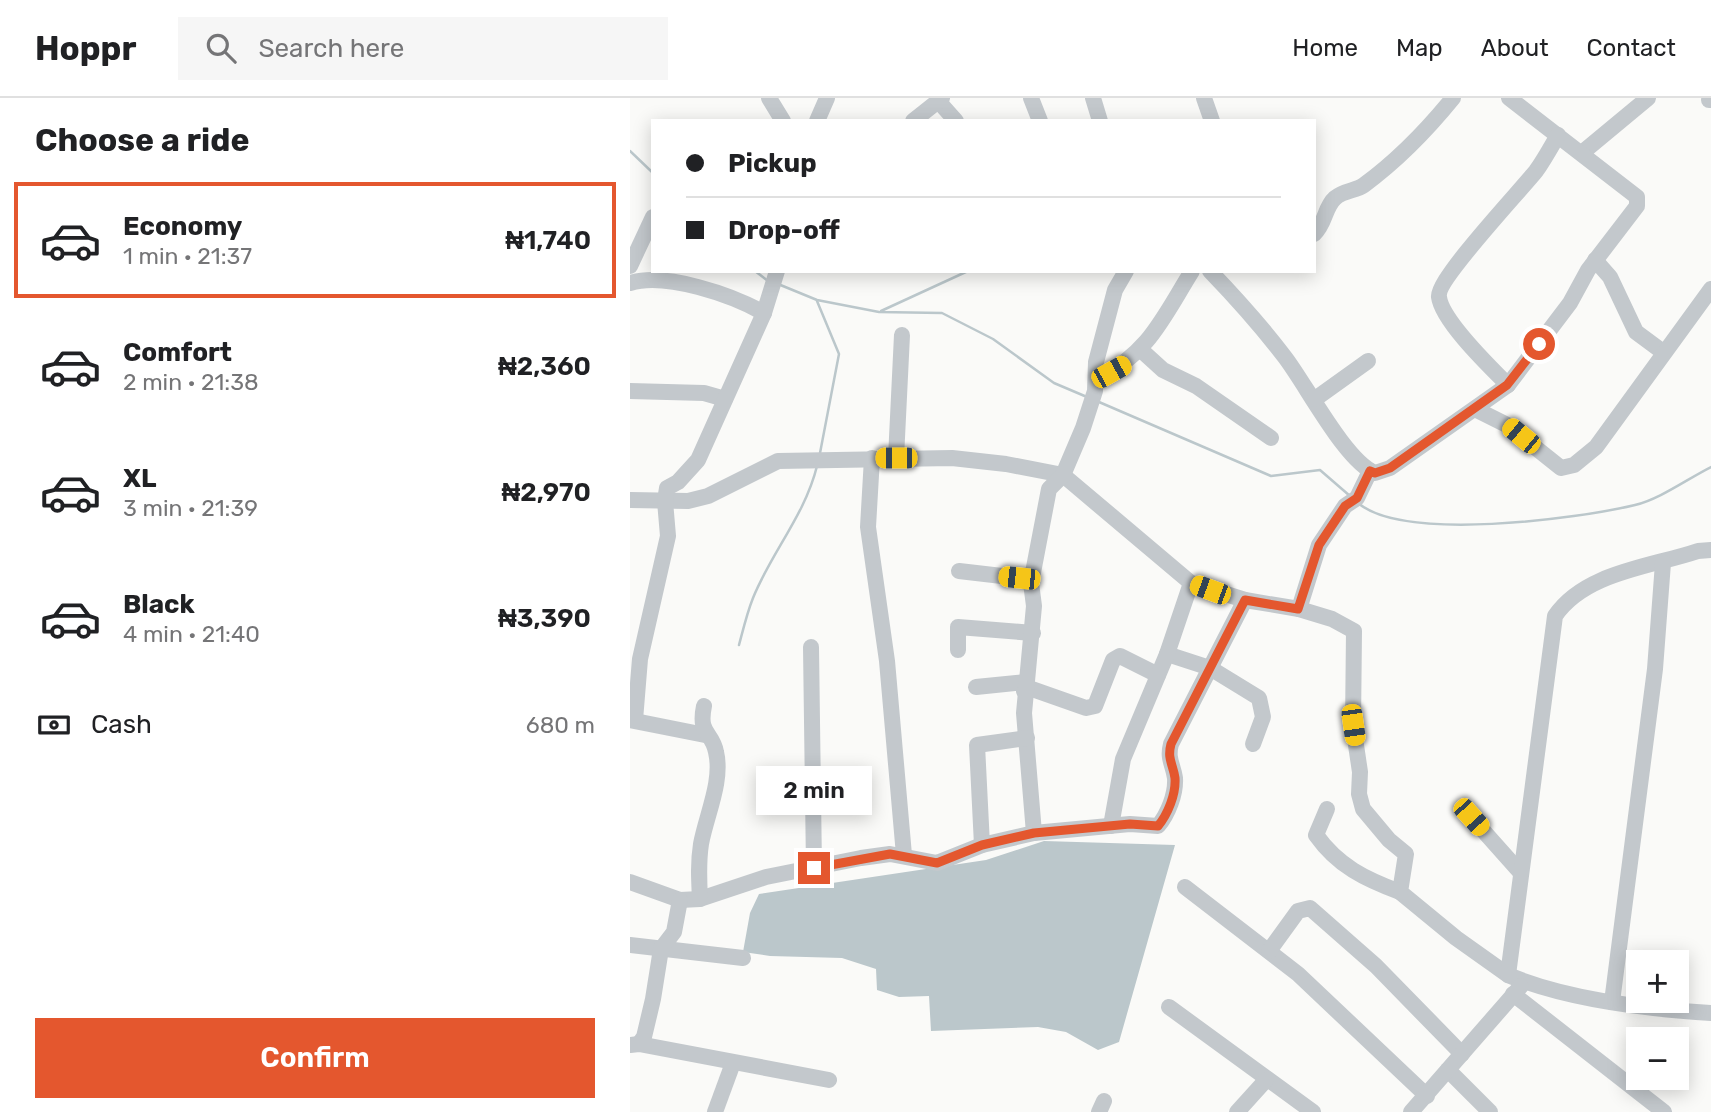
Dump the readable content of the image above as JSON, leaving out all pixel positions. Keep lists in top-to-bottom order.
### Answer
{
  "page": {
    "header": "Hoppr",
    "search": "Search here",
    "nav": [
      "Home",
      "Map",
      "About",
      "Contact"
    ],
    "heading": "Choose a ride",
    "banner": ["Pickup", "Drop-off"],
    "list": [
      {
        "name": "Economy",
        "note": "1 min · 21:37",
        "value": "₦1,740"
      },
      {
        "name": "Comfort",
        "note": "2 min · 21:38",
        "value": "₦2,360"
      },
      {
        "name": "XL",
        "note": "3 min · 21:39",
        "value": "₦2,970"
      },
      {
        "name": "Black",
        "note": "4 min · 21:40",
        "value": "₦3,390"
      }
    ],
    "pay": ["Cash", "680 m"],
    "bubble": "2 min",
    "map_buttons": ["+", "−"],
    "buttons": "Confirm"
  }
}
